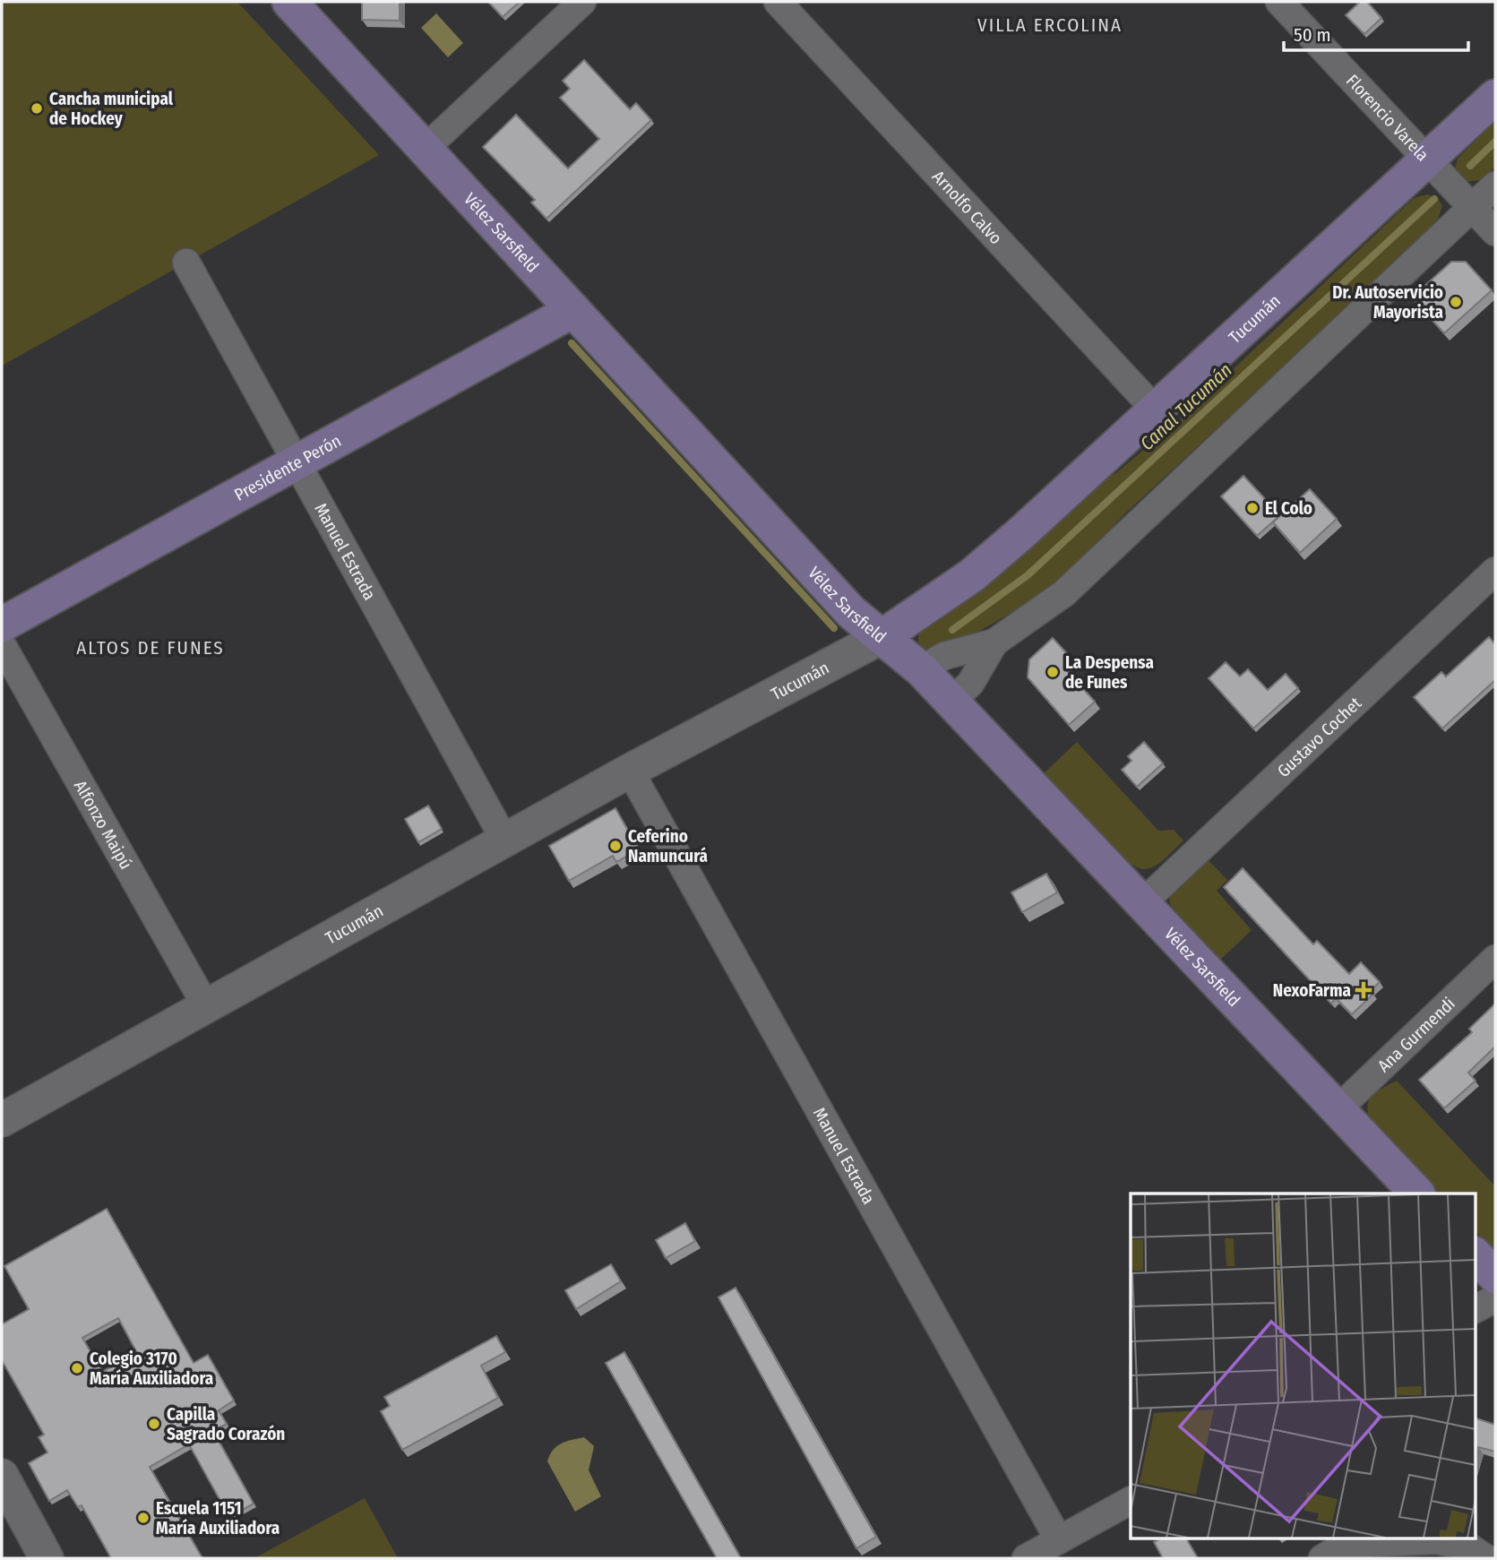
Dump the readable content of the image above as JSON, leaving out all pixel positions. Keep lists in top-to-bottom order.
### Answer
{
  "streets": {
    "main road": ["Vélez Sarsfield", "Tucumán", "Presidente Perón"],
    "street": [
      "Florencio Varela",
      "Arnolfo Calvo",
      "Manuel Estrada",
      "Gustavo Cochet",
      "Alfonzo Maipú",
      "Ana Gurmendi"
    ]
  },
  "crossings": [
    ["Florencio Varela", "Tucumán"],
    ["Arnolfo Calvo", "Tucumán"],
    ["Vélez Sarsfield", "Tucumán"],
    ["Vélez Sarsfield", "Presidente Perón"],
    ["Vélez Sarsfield", "Gustavo Cochet"],
    ["Vélez Sarsfield", "Ana Gurmendi"],
    ["Tucumán", "Manuel Estrada"],
    ["Tucumán", "Alfonzo Maipú"],
    ["Presidente Perón", "Manuel Estrada"]
  ],
  "districts": ["VILLA ERCOLINA", "ALTOS DE FUNES"],
  "water": ["Canal Tucumán"],
  "places": {
    "other": [
      "Cancha municipal de Hockey",
      "Dr. Autoservicio Mayorista",
      "El Colo",
      "La Despensa de Funes",
      "Ceferino Namuncurá",
      "Colegio 3170 María Auxiliadora",
      "Capilla Sagrado Corazón",
      "Escuela 1151 María Auxiliadora"
    ],
    "health": ["NexoFarma"]
  },
  "scale_bar": "50 m"
}
